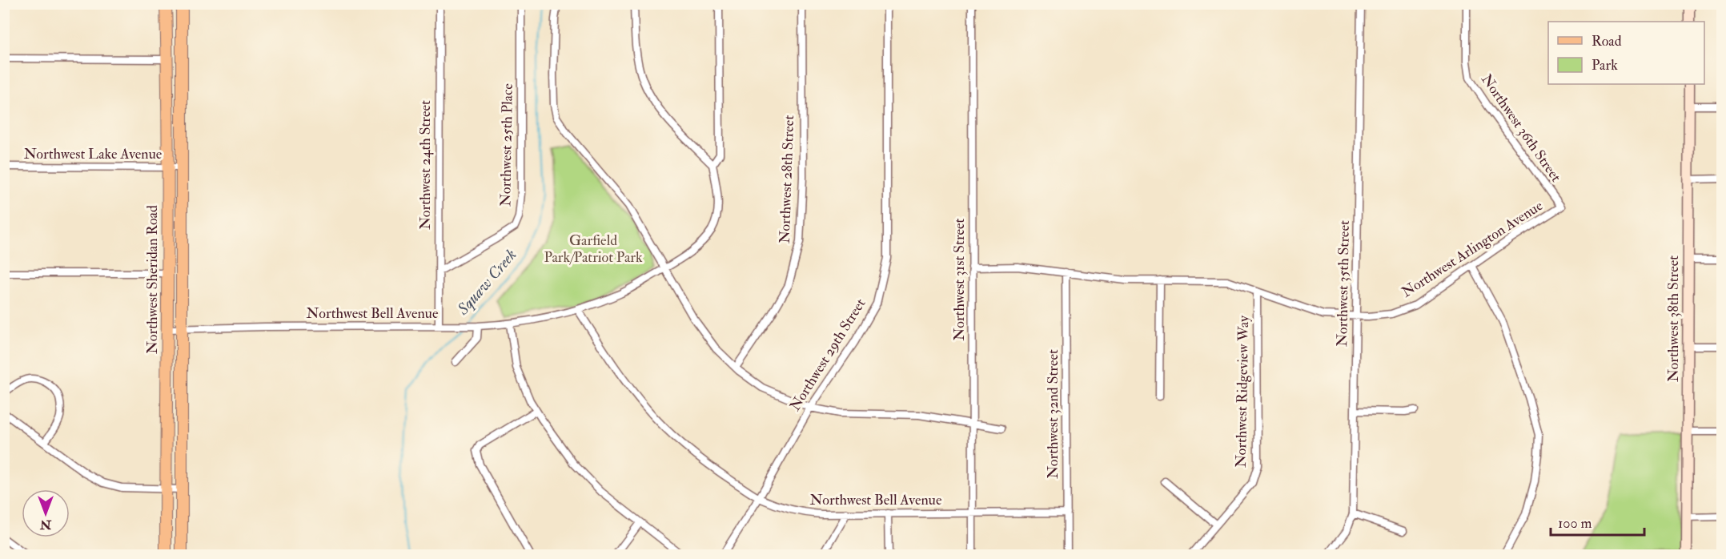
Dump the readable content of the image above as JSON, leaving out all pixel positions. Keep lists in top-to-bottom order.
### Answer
{
  "streets": {
    "main road": ["Northwest Sheridan Road", "Northwest 38th Street"],
    "street": [
      "Northwest 36th Street",
      "Northwest 25th Place",
      "Northwest Lake Avenue",
      "Northwest 24th Street",
      "Northwest 28th Street",
      "Northwest Arlington Avenue",
      "Northwest 31st Street",
      "Northwest 35th Street",
      "Northwest Bell Avenue",
      "Northwest 29th Street",
      "Northwest Ridgeview Way",
      "Northwest 32nd Street"
    ]
  },
  "crossings": [
    ["Northwest 36th Street", "Northwest Arlington Avenue"],
    ["Northwest 25th Place", "Northwest 24th Street"],
    ["Northwest Lake Avenue", "Northwest Sheridan Road"],
    ["Northwest 24th Street", "Northwest Bell Avenue"],
    ["Northwest Arlington Avenue", "Northwest 31st Street"],
    ["Northwest Arlington Avenue", "Northwest 35th Street"],
    ["Northwest Arlington Avenue", "Northwest Ridgeview Way"],
    ["Northwest Arlington Avenue", "Northwest 32nd Street"],
    ["Northwest Sheridan Road", "Northwest Bell Avenue"],
    ["Northwest 31st Street", "Northwest Bell Avenue"],
    ["Northwest Bell Avenue", "Northwest 29th Street"],
    ["Northwest Bell Avenue", "Northwest 32nd Street"]
  ],
  "water": ["Squaw Creek"],
  "parks": ["Garfield Park/Patriot Park"],
  "legend": ["Road", "Park"],
  "scale_bar": "100 m",
  "north": "bottom"
}
